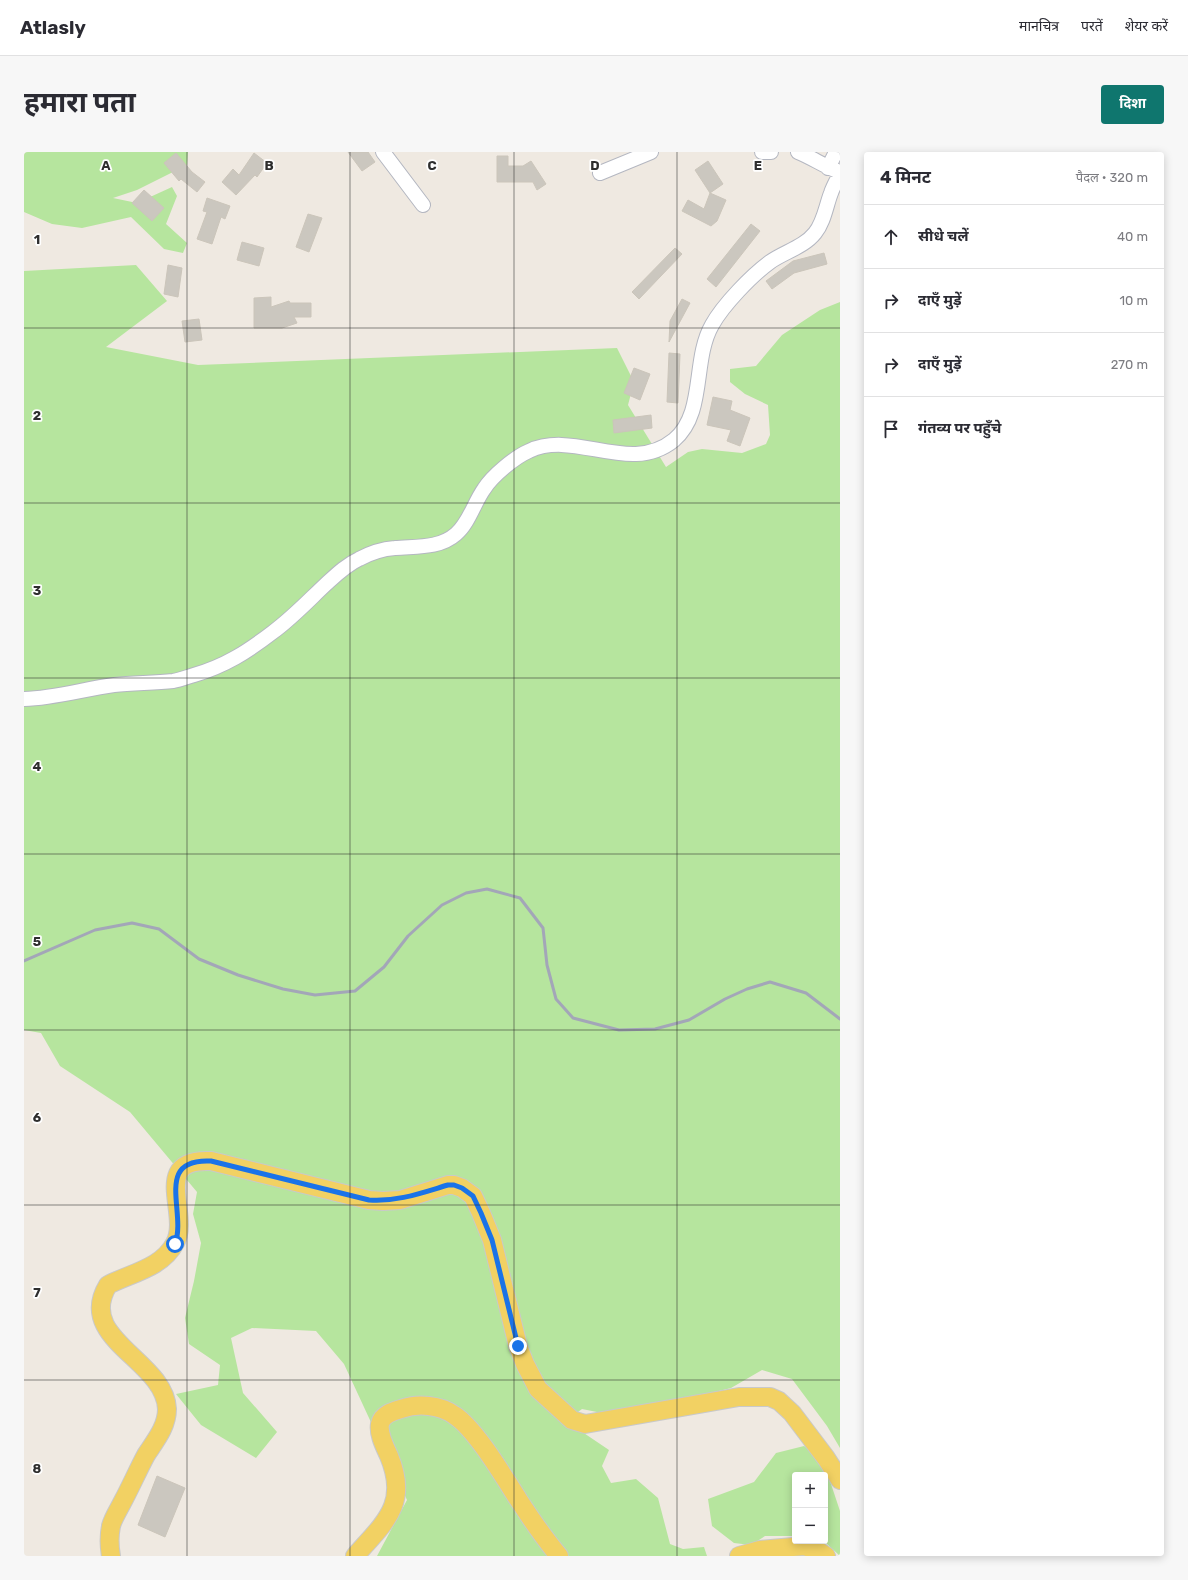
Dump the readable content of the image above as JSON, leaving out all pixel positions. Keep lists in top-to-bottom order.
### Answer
{
  "page": {
    "header": "Atlasly",
    "nav": ["मानचित्र", "परतें", "शेयर करें"],
    "buttons": "दिशा",
    "title": "हमारा पता",
    "heading": ["4 मिनट", "पैदल · 320 m"],
    "list": [
      ["सीधे चलें", "40 m"],
      ["दाएँ मुड़ें", "10 m"],
      ["दाएँ मुड़ें", "270 m"],
      "गंतव्य पर पहुँचे"
    ],
    "map_buttons": ["+", "−"]
  },
  "grid": {
    "columns": [
      "A",
      "B",
      "C",
      "D",
      "E"
    ],
    "rows": [
      "1",
      "2",
      "3",
      "4",
      "5",
      "6",
      "7",
      "8"
    ]
  }
}
